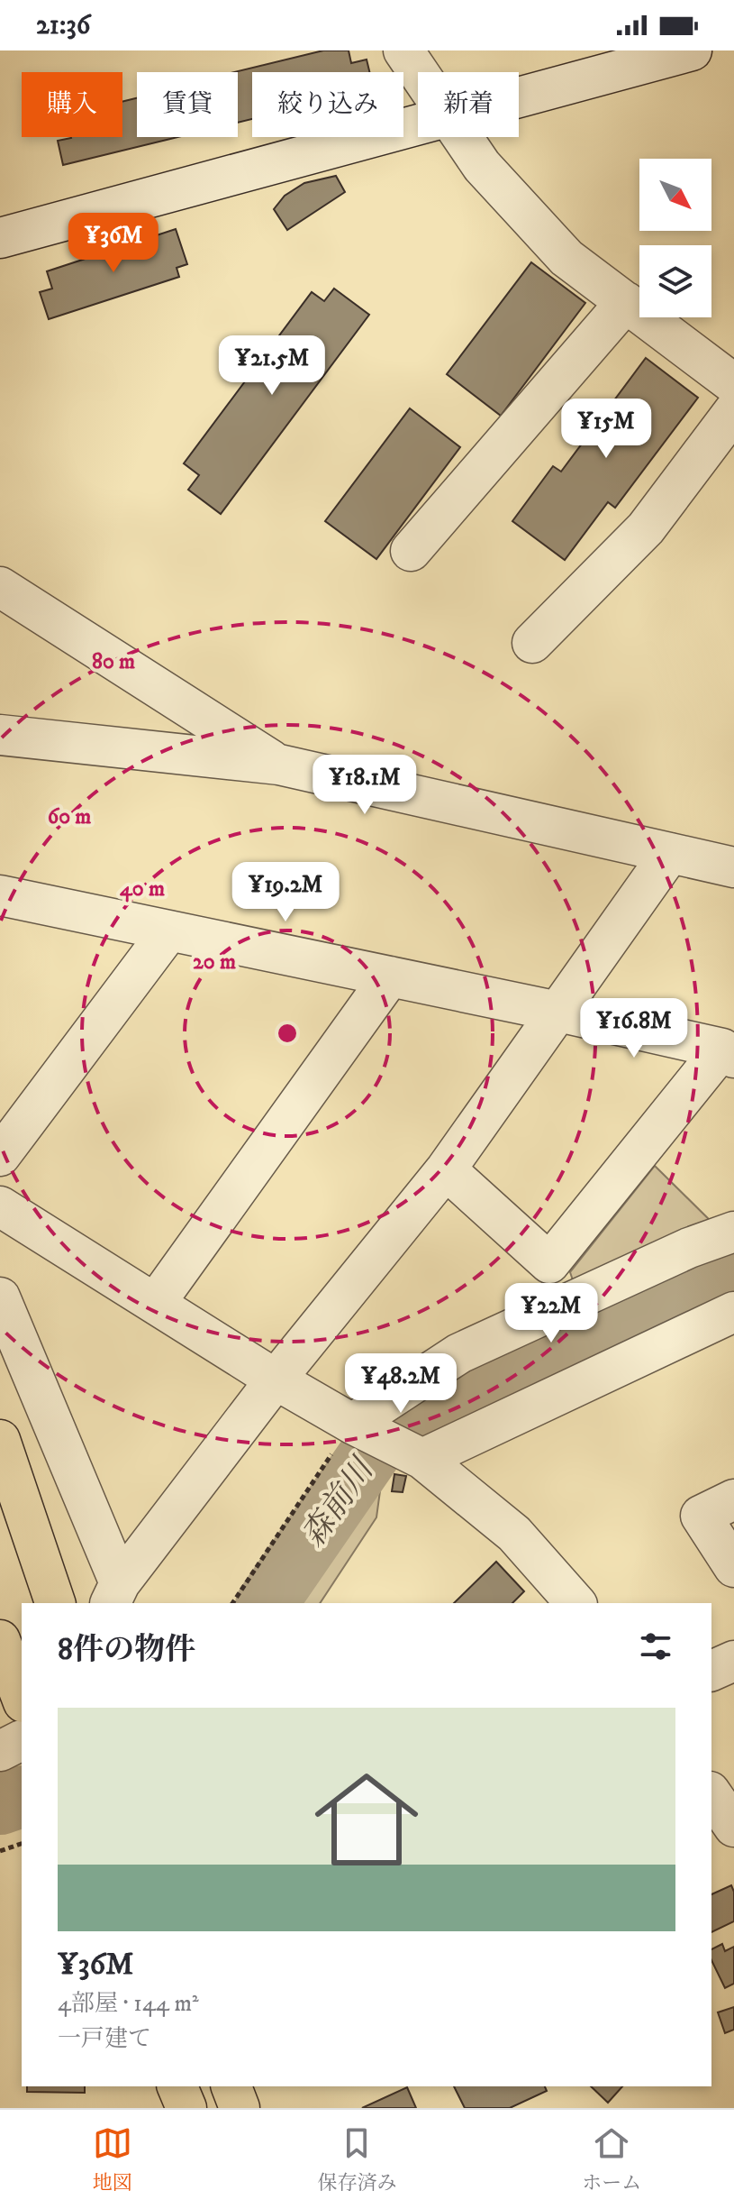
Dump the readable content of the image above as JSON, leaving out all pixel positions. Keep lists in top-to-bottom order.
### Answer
{
  "water": ["森前川"],
  "north": "bottom right",
  "page": {
    "status": "21:36",
    "chip": [
      "購入",
      "賃貸",
      "絞り込み",
      "新着"
    ],
    "price": [
      "¥36M",
      "¥21.5M",
      "¥15M",
      "¥18.1M",
      "¥19.2M",
      "¥16.8M",
      "¥22M",
      "¥48.2M"
    ],
    "heading": "8件の物件",
    "list": [
      {
        "name": "¥36M",
        "note": "4部屋 · 144 m² · 一戸建て"
      }
    ],
    "tabs": ["地図", "保存済み", "ホーム"]
  },
  "rings": [
    "80 m",
    "60 m",
    "40 m",
    "20 m"
  ]
}
